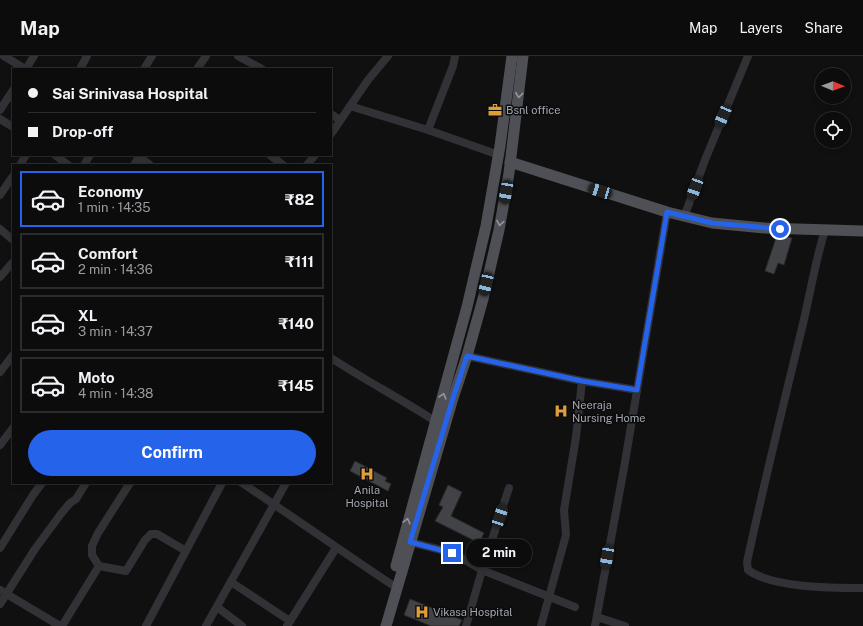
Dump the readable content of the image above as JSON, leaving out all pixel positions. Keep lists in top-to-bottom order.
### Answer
{
  "places": {
    "office": ["Bsnl office"],
    "hospital": ["Neeraja Nursing Home", "Anila Hospital", "Vikasa Hospital"]
  },
  "north": "right",
  "page": {
    "header": "Map",
    "nav": ["Map", "Layers", "Share"],
    "banner": ["Sai Srinivasa Hospital", "Drop-off"],
    "list": [
      {
        "name": "Economy",
        "note": "1 min · 14:35",
        "value": "₹82"
      },
      {
        "name": "Comfort",
        "note": "2 min · 14:36",
        "value": "₹111"
      },
      {
        "name": "XL",
        "note": "3 min · 14:37",
        "value": "₹140"
      },
      {
        "name": "Moto",
        "note": "4 min · 14:38",
        "value": "₹145"
      }
    ],
    "buttons": "Confirm",
    "bubble": "2 min"
  }
}
